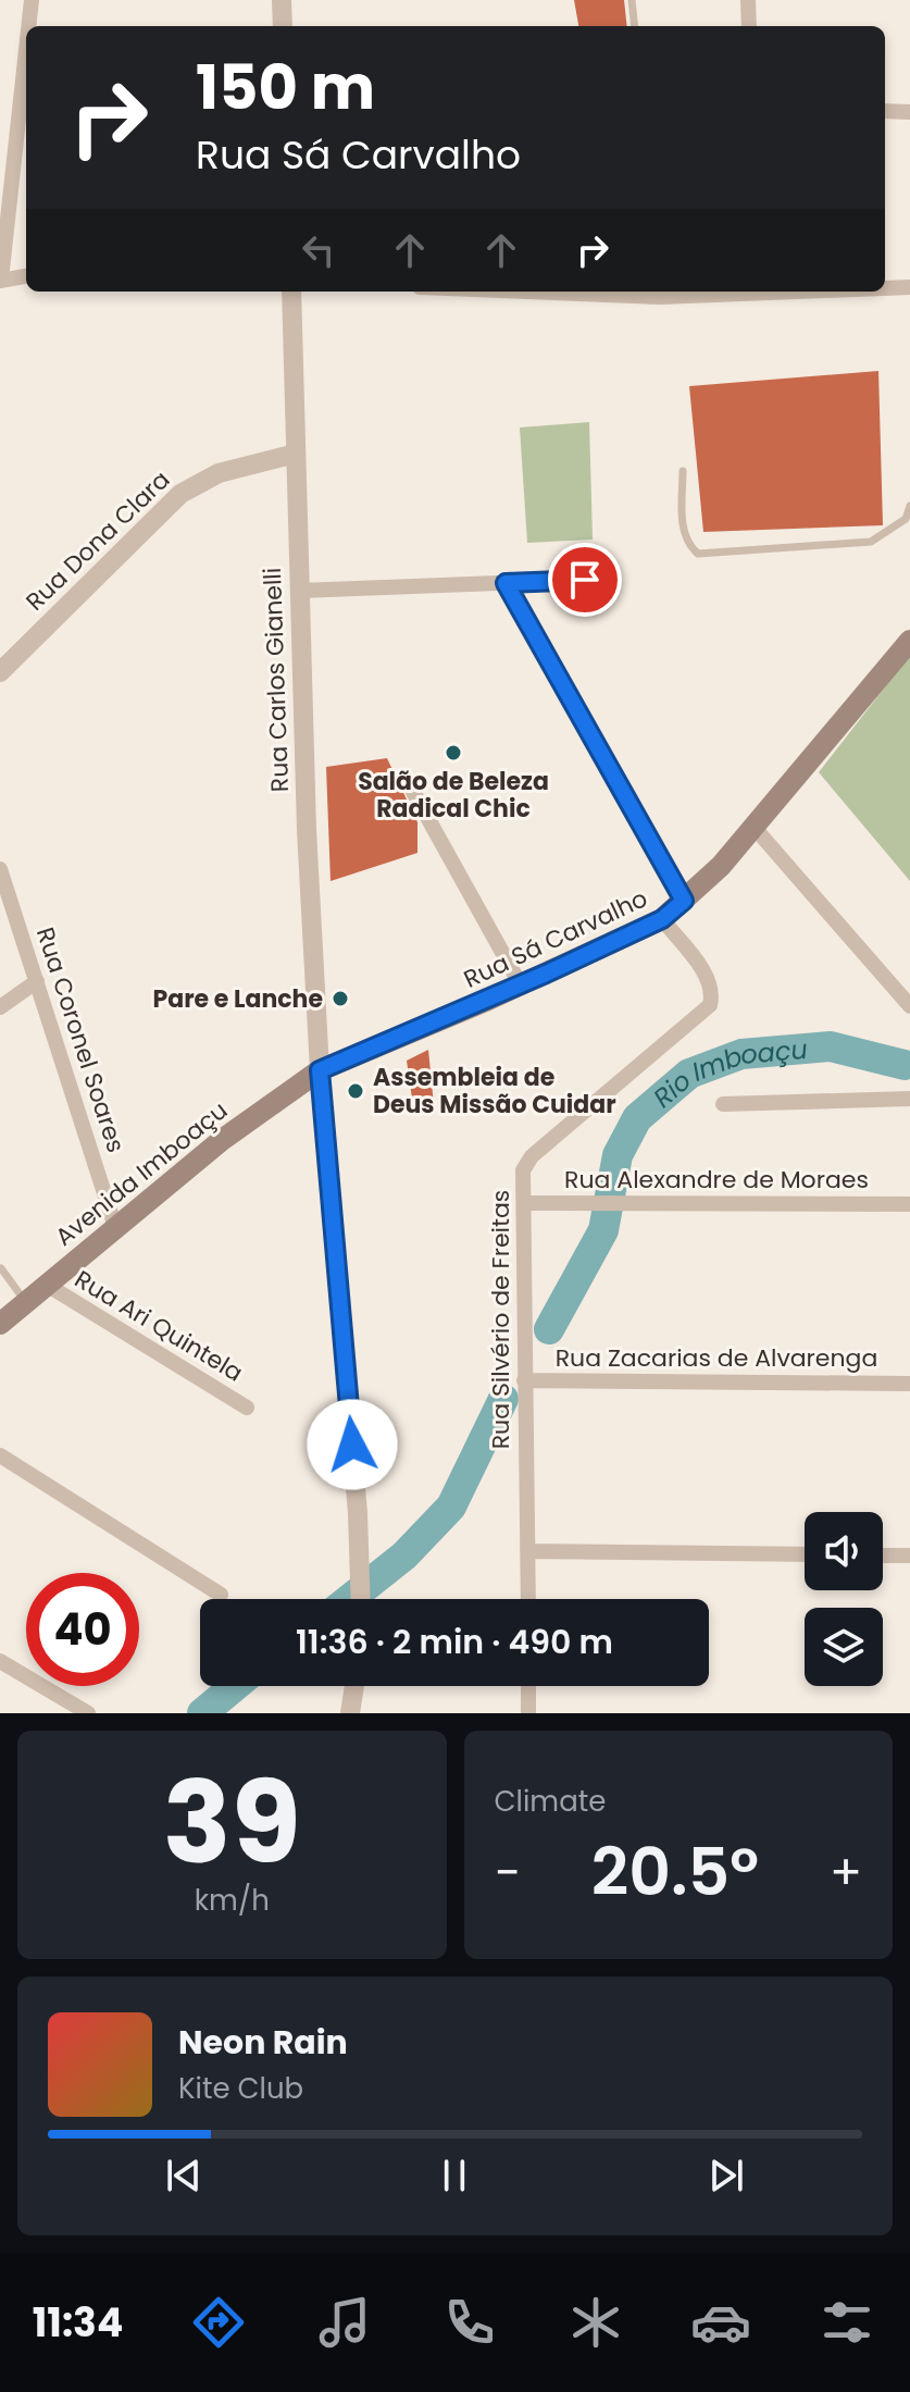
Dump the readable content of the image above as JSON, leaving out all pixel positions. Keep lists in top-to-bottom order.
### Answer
{
  "streets": {
    "main road": ["Rua Sá Carvalho", "Avenida Imboaçu"],
    "street": [
      "Rua Dona Clara",
      "Rua Carlos Gianelli",
      "Rua Coronel Soares",
      "Rua Alexandre de Moraes",
      "Rua Silvério de Freitas",
      "Rua Ari Quintela",
      "Rua Zacarias de Alvarenga"
    ]
  },
  "crossings": [
    ["Rua Dona Clara", "Rua Carlos Gianelli"],
    ["Rua Carlos Gianelli", "Rua Sá Carvalho"],
    ["Rua Carlos Gianelli", "Avenida Imboaçu"],
    ["Rua Sá Carvalho", "Avenida Imboaçu"],
    ["Rua Sá Carvalho", "Rua Silvério de Freitas"],
    ["Rua Coronel Soares", "Avenida Imboaçu"],
    ["Avenida Imboaçu", "Rua Ari Quintela"],
    ["Rua Alexandre de Moraes", "Rua Silvério de Freitas"],
    ["Rua Silvério de Freitas", "Rua Zacarias de Alvarenga"]
  ],
  "water": ["Rio Imboaçu"],
  "places": ["Salão de Beleza Radical Chic", "Pare e Lanche", "Assembleia de Deus Missão Cuidar"],
  "page": {
    "turn": ["150 m", "Rua Sá Carvalho"],
    "limit": "40",
    "trip": "11:36 · 2 min · 490 m",
    "tile": [
      ["39", "km/h"],
      "Climate"
    ],
    "heat": ["−", "20.5°", "+"],
    "song": ["Neon Rain", "Kite Club"],
    "tabs": "11:34"
  }
}
